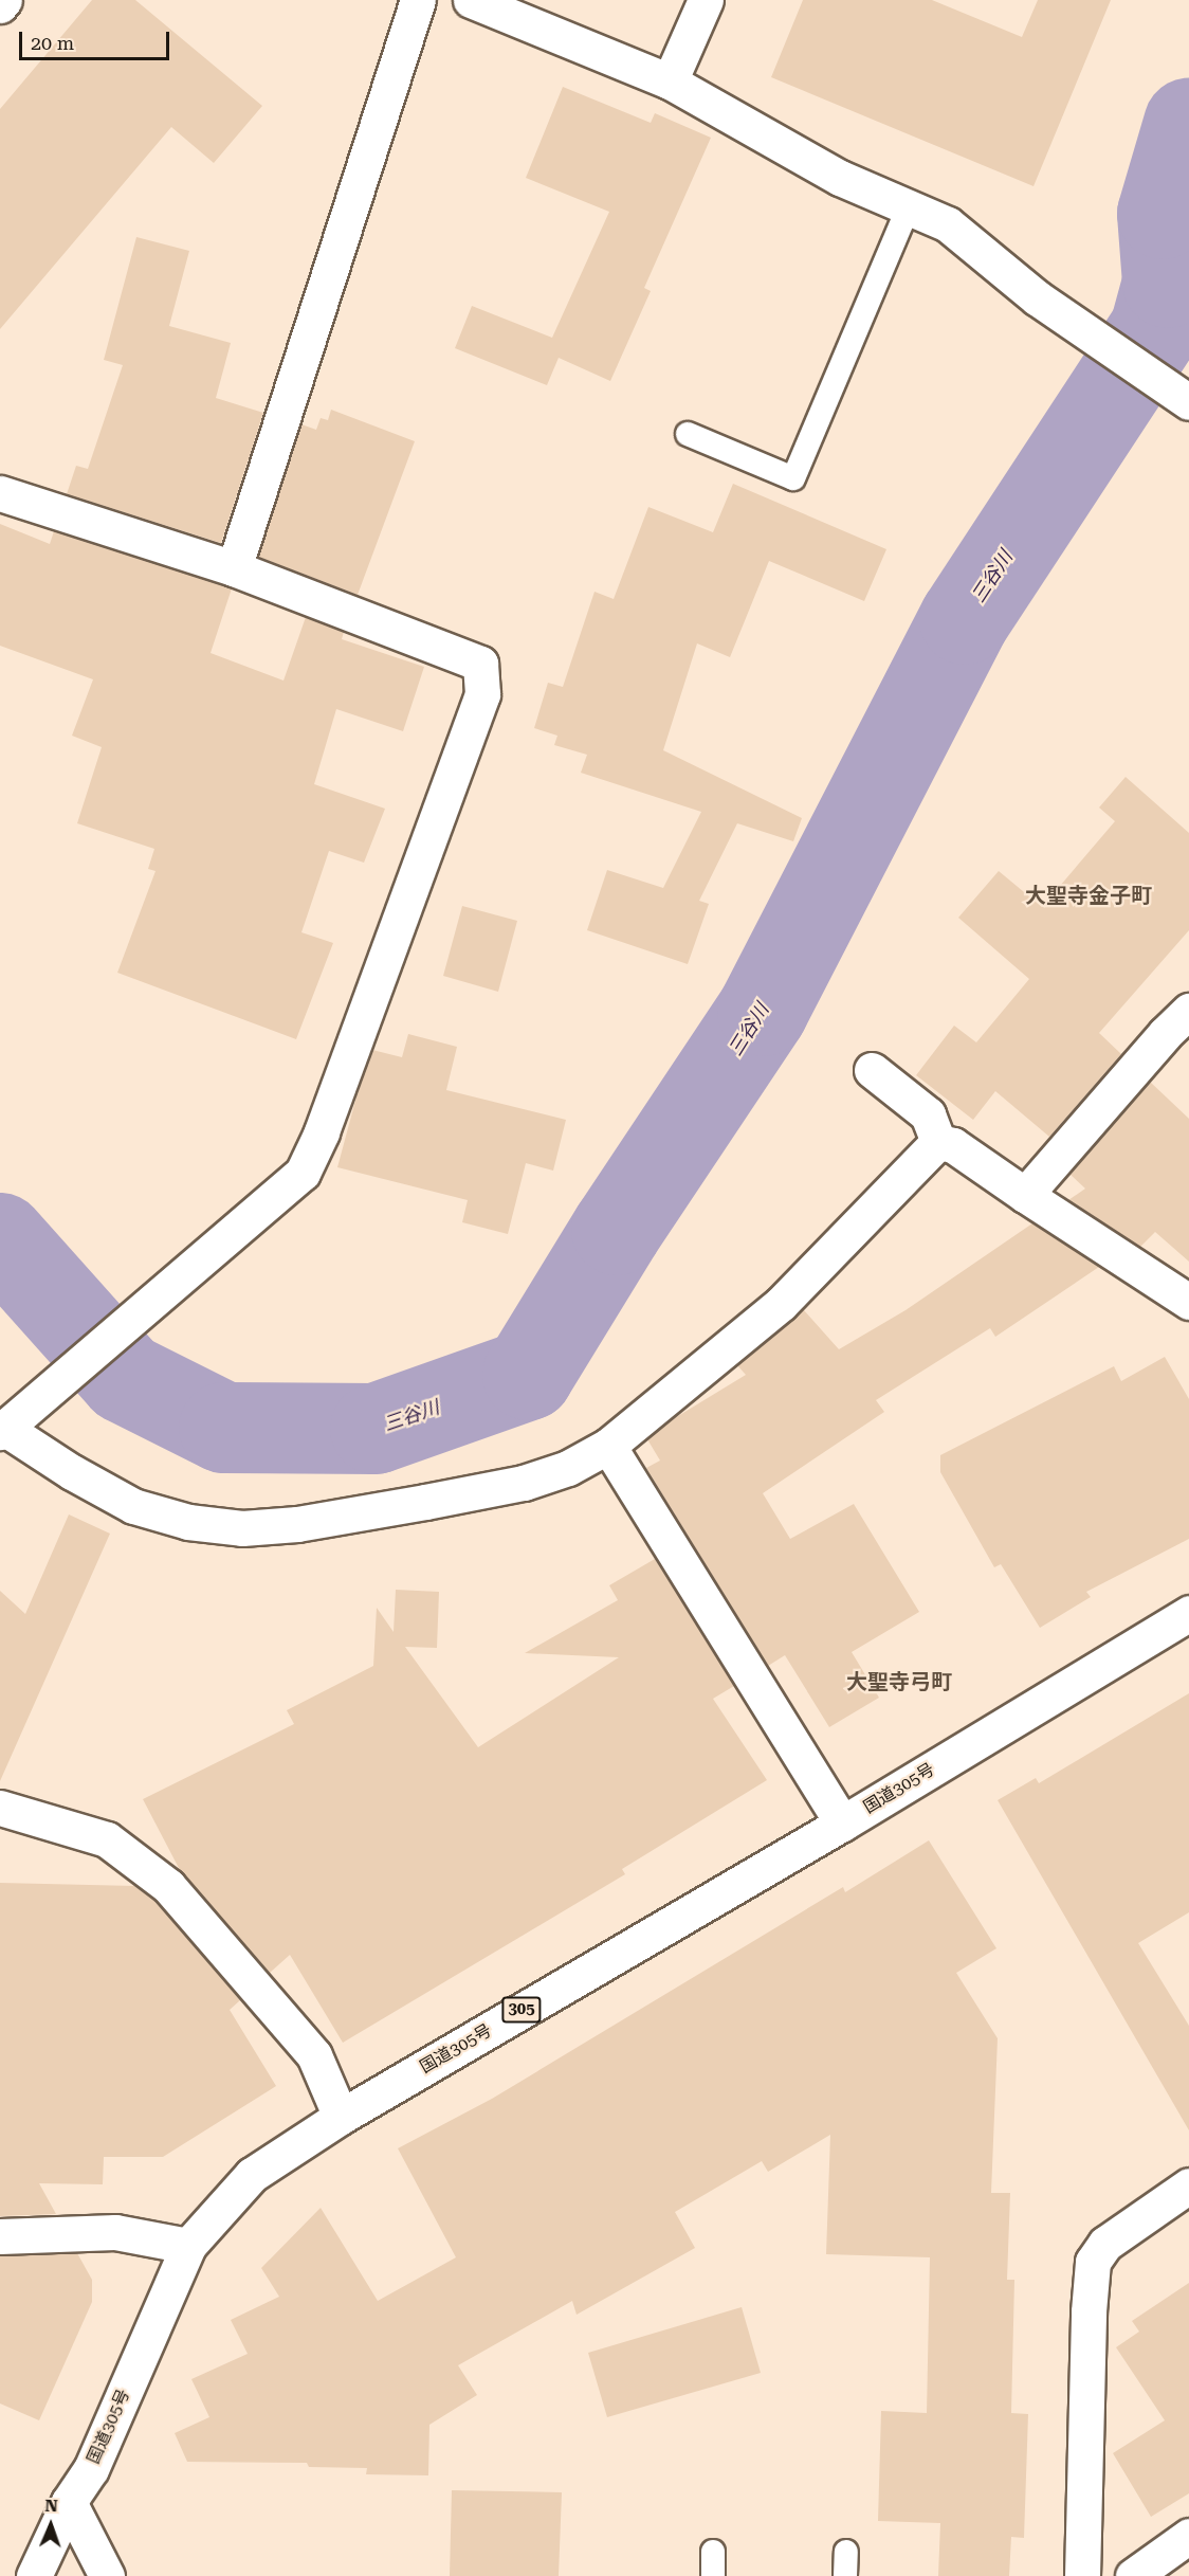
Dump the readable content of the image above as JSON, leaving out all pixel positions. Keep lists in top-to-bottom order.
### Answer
{
  "streets": {
    "main road": ["国道305号", "305"]
  },
  "districts": ["大聖寺金子町", "大聖寺弓町"],
  "water": ["三谷川"],
  "scale_bar": "20 m",
  "north": "top"
}
